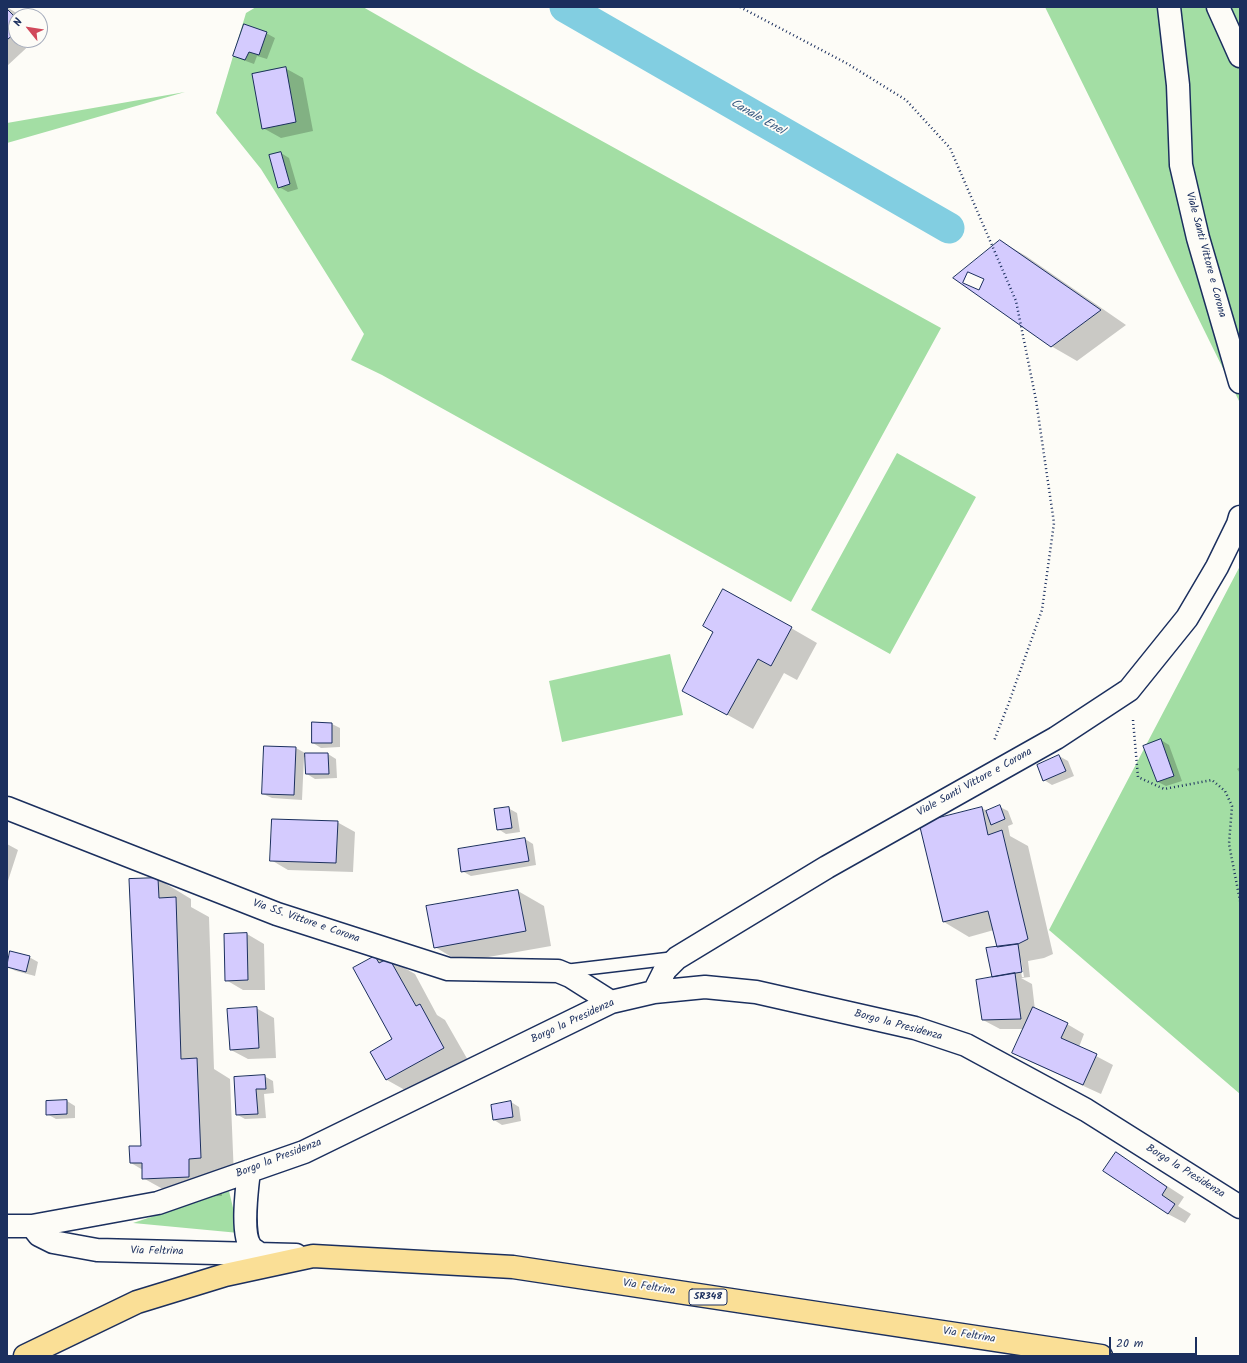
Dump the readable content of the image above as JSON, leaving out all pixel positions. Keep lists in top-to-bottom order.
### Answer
{
  "streets": {
    "main road": ["Via Feltrina", "SR348"],
    "street": ["Viale Santi Vittore e Corona", "Via SS. Vittore e Corona", "Borgo la Presidenza"]
  },
  "crossings": [
    ["Viale Santi Vittore e Corona", "Borgo la Presidenza"],
    ["Via SS. Vittore e Corona", "Borgo la Presidenza"],
    ["Borgo la Presidenza", "Via Feltrina"]
  ],
  "water": ["Canale Enel"],
  "scale_bar": "20 m",
  "north": "top left"
}
